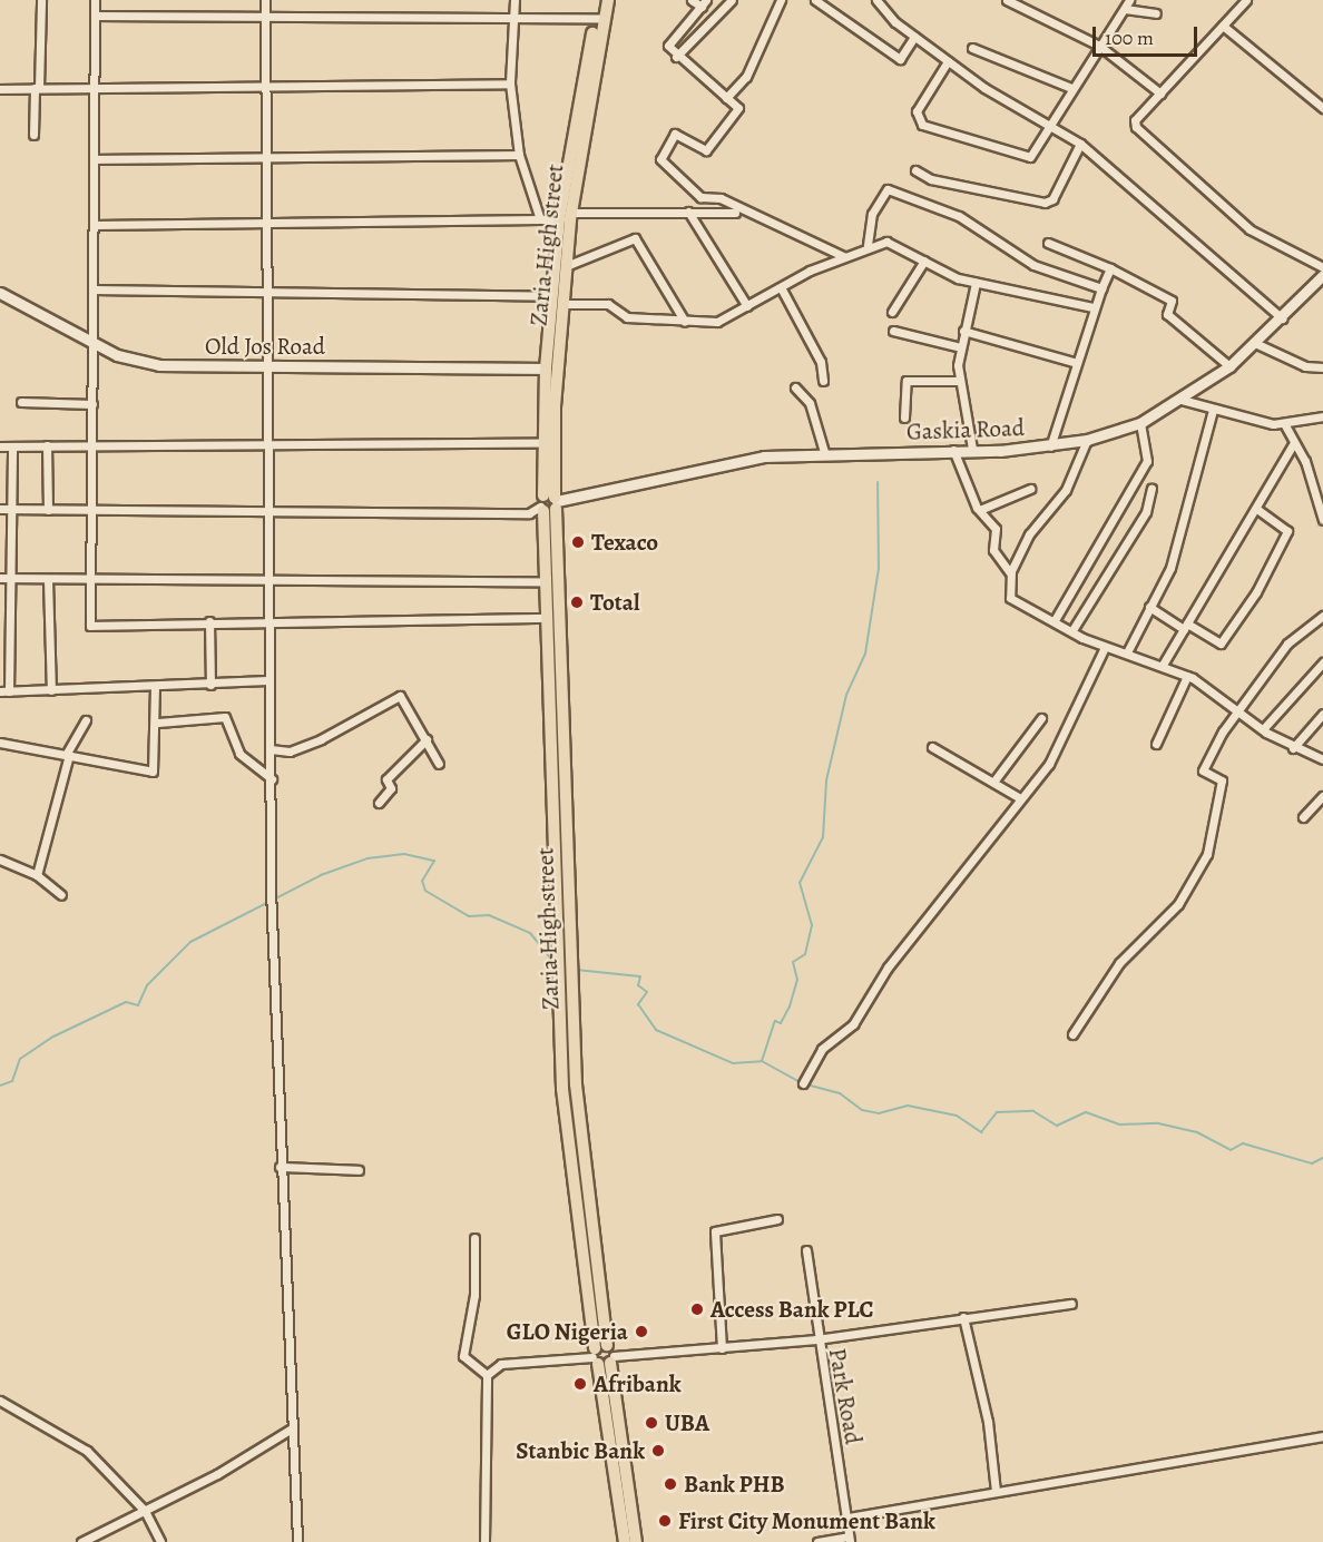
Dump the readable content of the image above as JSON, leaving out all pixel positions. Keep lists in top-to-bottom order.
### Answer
{
  "streets": {
    "main road": ["Zaria High street", "Old Jos Road", "Gaskia Road"],
    "street": ["Park Road"]
  },
  "crossings": [
    ["Zaria High street", "Old Jos Road"],
    ["Zaria High street", "Gaskia Road"],
    ["Zaria High street", "Park Road"]
  ],
  "places": [
    "Texaco",
    "Total",
    "Access Bank PLC",
    "GLO Nigeria",
    "Afribank",
    "UBA",
    "Stanbic Bank",
    "Bank PHB",
    "First City Monument Bank"
  ],
  "scale_bar": "100 m"
}
